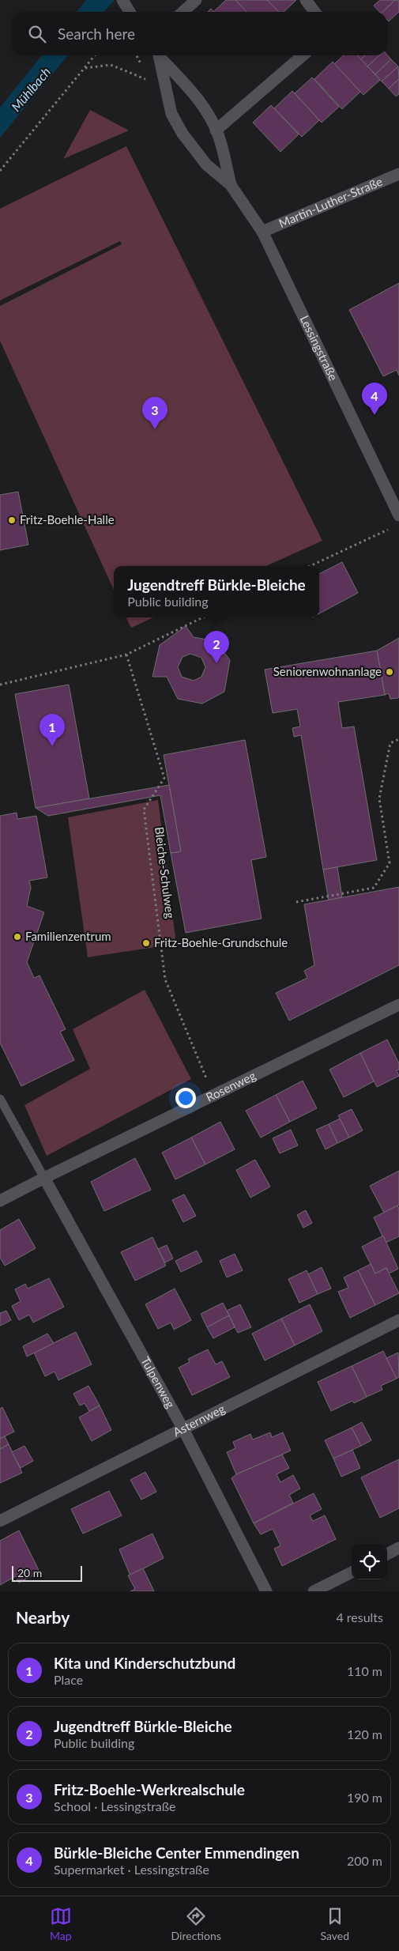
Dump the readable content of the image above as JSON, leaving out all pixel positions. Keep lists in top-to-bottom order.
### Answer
{
  "streets": {
    "street": [
      "Martin-Luther-Straße",
      "Lessingstraße",
      "Rosenweg",
      "Tulpenweg",
      "Asternweg"
    ],
    "path": ["Bleiche-Schulweg"]
  },
  "crossings": [
    ["Martin-Luther-Straße", "Lessingstraße"],
    ["Bleiche-Schulweg", "Rosenweg"],
    ["Rosenweg", "Tulpenweg"],
    ["Tulpenweg", "Asternweg"]
  ],
  "water": ["Mühlbach"],
  "places": [
    "Fritz-Boehle-Halle",
    "Seniorenwohnanlage",
    "Familienzentrum",
    "Fritz-Boehle-Grundschule"
  ],
  "scale_bar": "20 m",
  "page": {
    "search": "Search here",
    "pins": [
      "4",
      "3",
      "2",
      "1"
    ],
    "popup": ["Jugendtreff Bürkle-Bleiche", "Public building"],
    "scale": "20 m",
    "heading": ["Nearby", "4 results"],
    "list": [
      {
        "mark": "1",
        "name": "Kita und Kinderschutzbund",
        "note": "Place",
        "value": "110 m"
      },
      {
        "mark": "2",
        "name": "Jugendtreff Bürkle-Bleiche",
        "note": "Public building",
        "value": "120 m"
      },
      {
        "mark": "3",
        "name": "Fritz-Boehle-Werkrealschule",
        "note": "School · Lessingstraße",
        "value": "190 m"
      },
      {
        "mark": "4",
        "name": "Bürkle-Bleiche Center Emmendingen",
        "note": "Supermarket · Lessingstraße",
        "value": "200 m"
      }
    ],
    "nav": ["Map", "Directions", "Saved"]
  }
}
